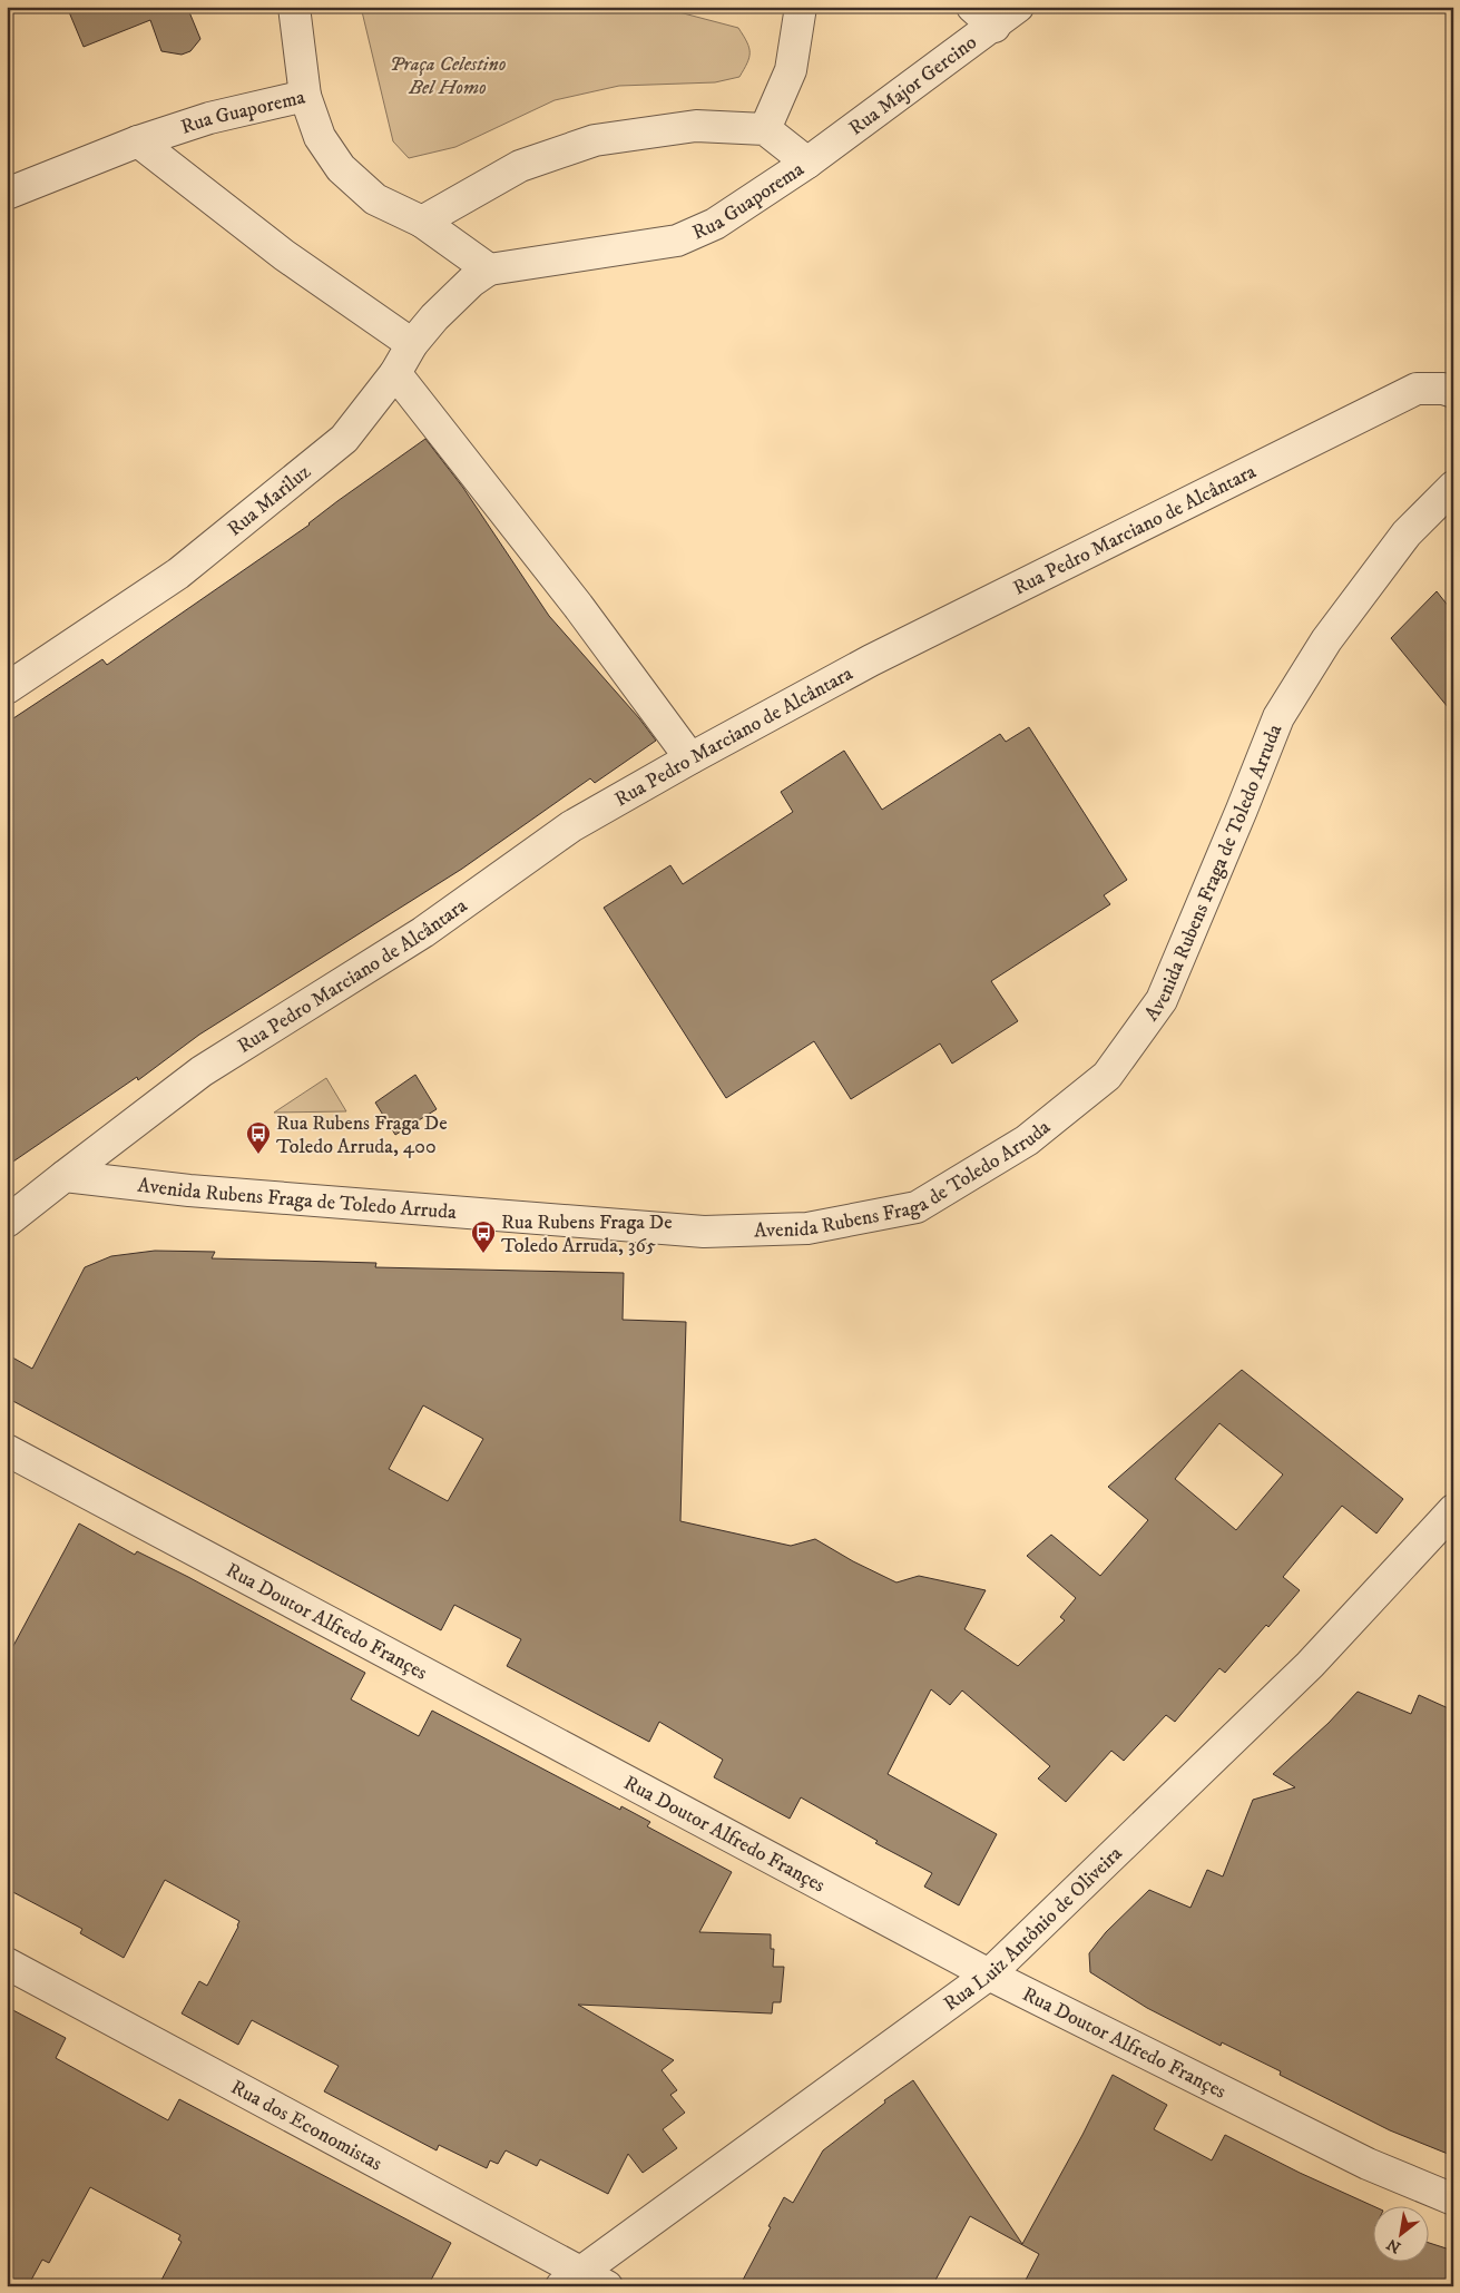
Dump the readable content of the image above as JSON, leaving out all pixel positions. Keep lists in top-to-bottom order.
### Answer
{
  "streets": {
    "street": [
      "Rua Major Gercino",
      "Rua Guaporema",
      "Rua Mariluz",
      "Rua Pedro Marciano de Alcântara",
      "Avenida Rubens Fraga de Toledo Arruda",
      "Rua Doutor Alfredo Françes",
      "Rua Luiz Antônio de Oliveira",
      "Rua dos Economistas"
    ]
  },
  "crossings": [
    ["Rua Major Gercino", "Rua Guaporema"],
    ["Rua Guaporema", "Rua Mariluz"],
    ["Rua Pedro Marciano de Alcântara", "Avenida Rubens Fraga de Toledo Arruda"],
    ["Rua Doutor Alfredo Françes", "Rua Luiz Antônio de Oliveira"],
    ["Rua Luiz Antônio de Oliveira", "Rua dos Economistas"]
  ],
  "parks": ["Praça Celestino Bel Homo"],
  "places": {
    "bus stop": ["Rua Rubens Fraga De Toledo Arruda, 400", "Rua Rubens Fraga De Toledo Arruda, 365"]
  },
  "north": "bottom left"
}
